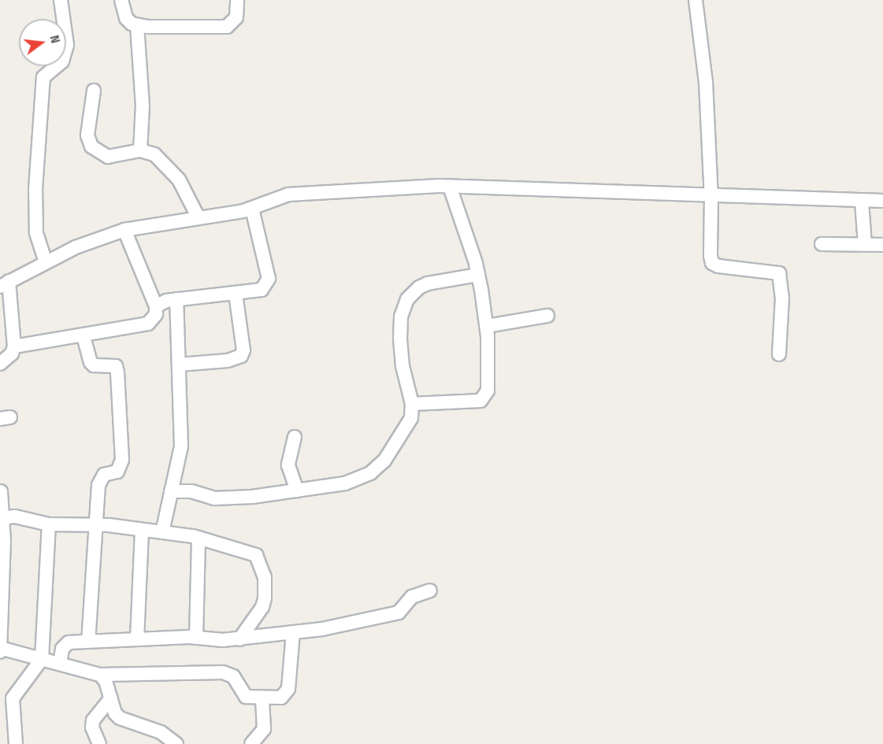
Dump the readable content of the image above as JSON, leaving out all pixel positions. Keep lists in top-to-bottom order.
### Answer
{
  "north": "right"
}
